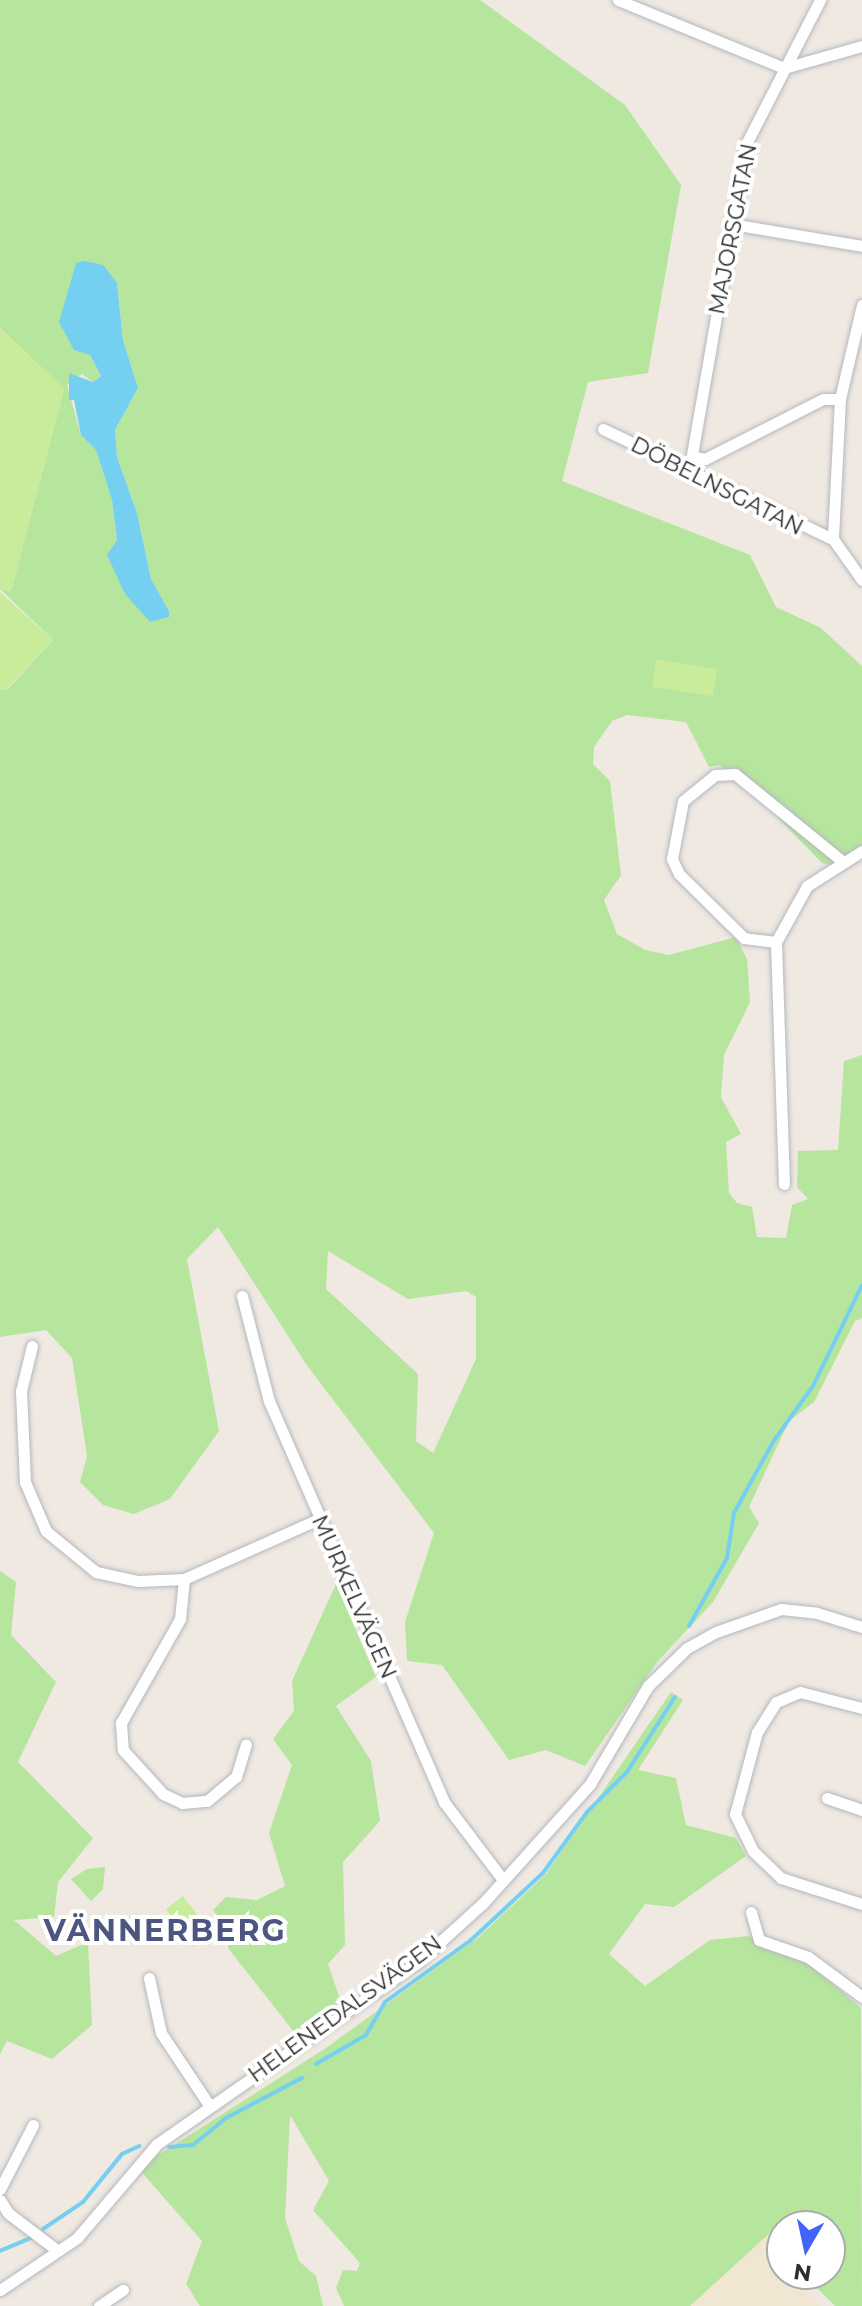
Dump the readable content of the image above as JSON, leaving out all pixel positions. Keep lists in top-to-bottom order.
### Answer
{
  "streets": {
    "street": [
      "MAJORSGATAN",
      "DÖBELNSGATAN",
      "MURKELVÄGEN",
      "HELENEDALSVÄGEN"
    ]
  },
  "crossings": [
    ["MAJORSGATAN", "DÖBELNSGATAN"],
    ["MURKELVÄGEN", "HELENEDALSVÄGEN"]
  ],
  "districts": ["VÄNNERBERG"],
  "north": "bottom"
}
